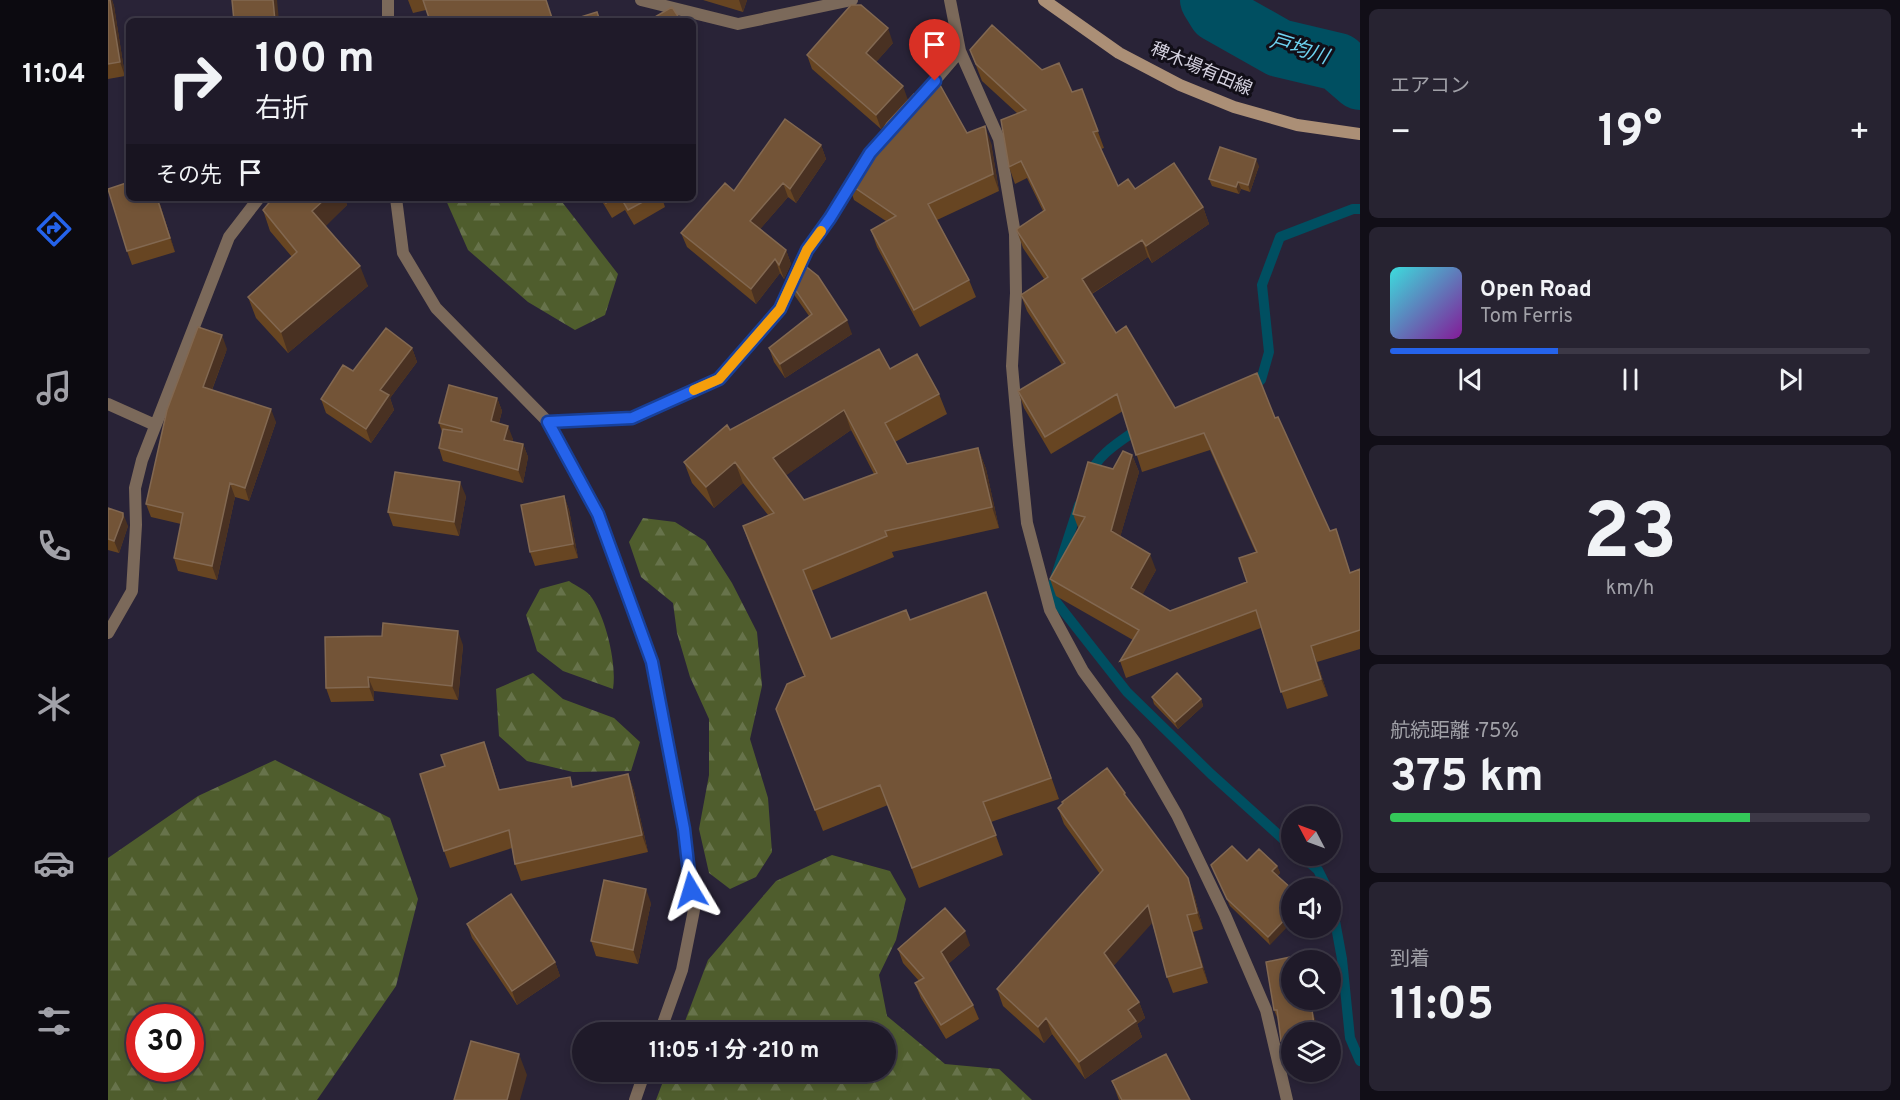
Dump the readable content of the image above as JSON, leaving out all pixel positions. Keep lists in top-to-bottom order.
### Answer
{
  "streets": {
    "main road": ["稗木場有田線"]
  },
  "water": ["戸均川"],
  "north": "top left",
  "page": {
    "tabs": "11:04",
    "tile": [
      "エアコン",
      ["23", "km/h"],
      ["航続距離 · 75%", "375 km"],
      ["到着", "11:05"]
    ],
    "turn": ["100 m", "右折"],
    "heat": ["−", "19°", "+"],
    "then": "その先",
    "song": ["Open Road", "Tom Ferris"],
    "limit": "30",
    "trip": "11:05 · 1 分 · 210 m"
  }
}
